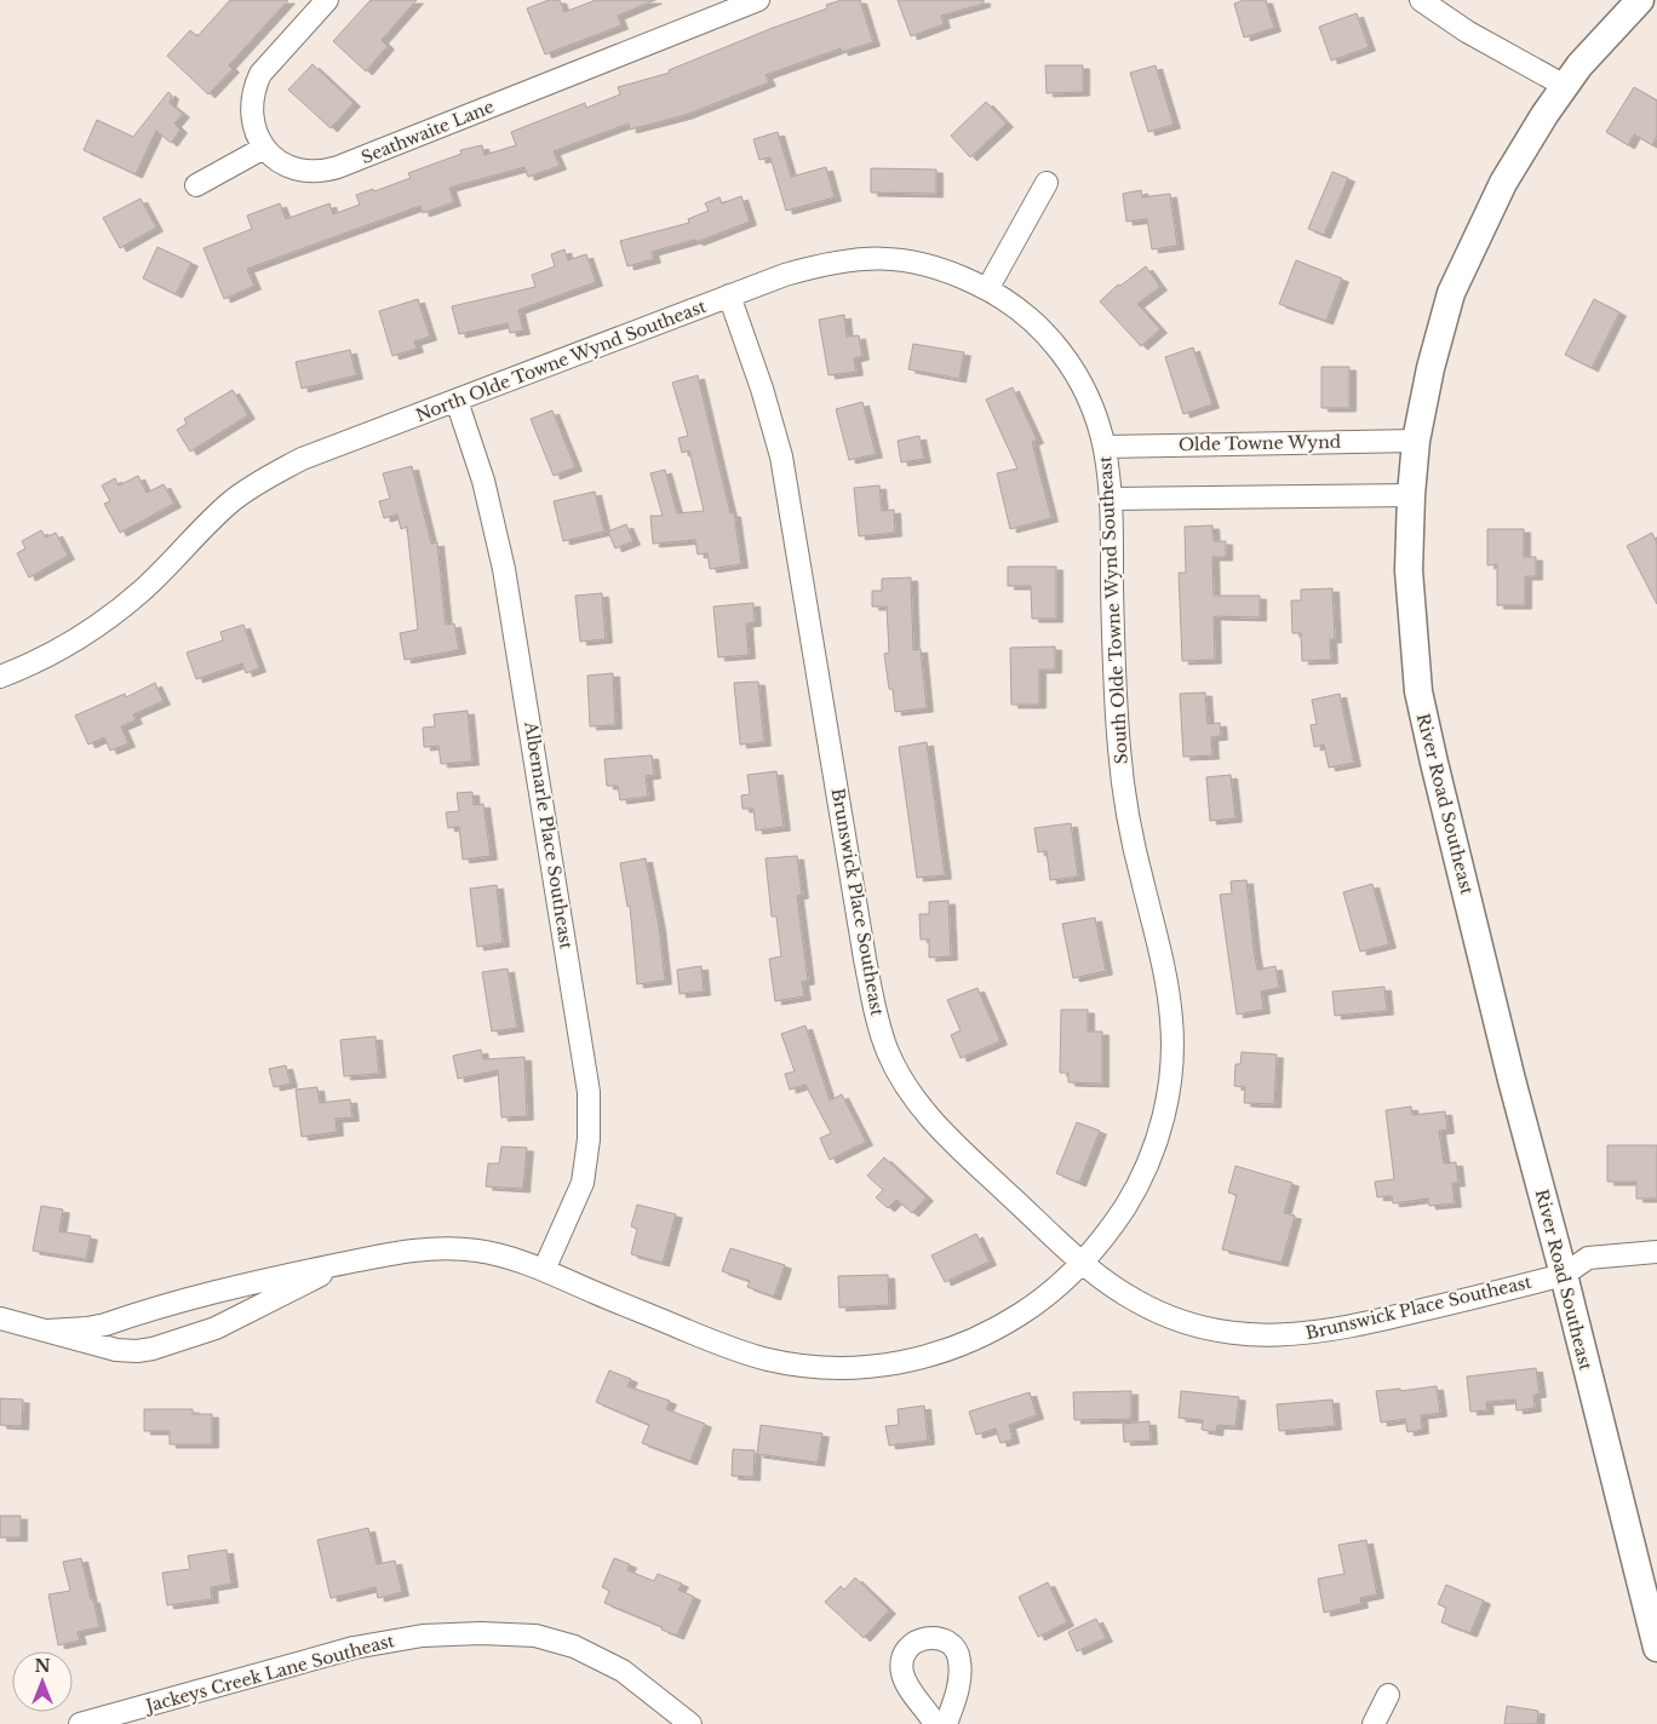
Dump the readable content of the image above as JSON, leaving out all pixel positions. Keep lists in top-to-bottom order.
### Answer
{
  "streets": {
    "main road": ["River Road Southeast"],
    "street": [
      "Seathwaite Lane",
      "North Olde Towne Wynd Southeast",
      "Olde Towne Wynd",
      "South Olde Towne Wynd Southeast",
      "Albemarle Place Southeast",
      "Brunswick Place Southeast",
      "Jackeys Creek Lane Southeast"
    ]
  },
  "crossings": [
    ["North Olde Towne Wynd Southeast", "Olde Towne Wynd"],
    ["North Olde Towne Wynd Southeast", "South Olde Towne Wynd Southeast"],
    ["North Olde Towne Wynd Southeast", "Albemarle Place Southeast"],
    ["North Olde Towne Wynd Southeast", "Brunswick Place Southeast"],
    ["Olde Towne Wynd", "South Olde Towne Wynd Southeast"],
    ["Olde Towne Wynd", "River Road Southeast"],
    ["South Olde Towne Wynd Southeast", "Albemarle Place Southeast"],
    ["South Olde Towne Wynd Southeast", "Brunswick Place Southeast"],
    ["River Road Southeast", "Brunswick Place Southeast"]
  ],
  "north": "top"
}
